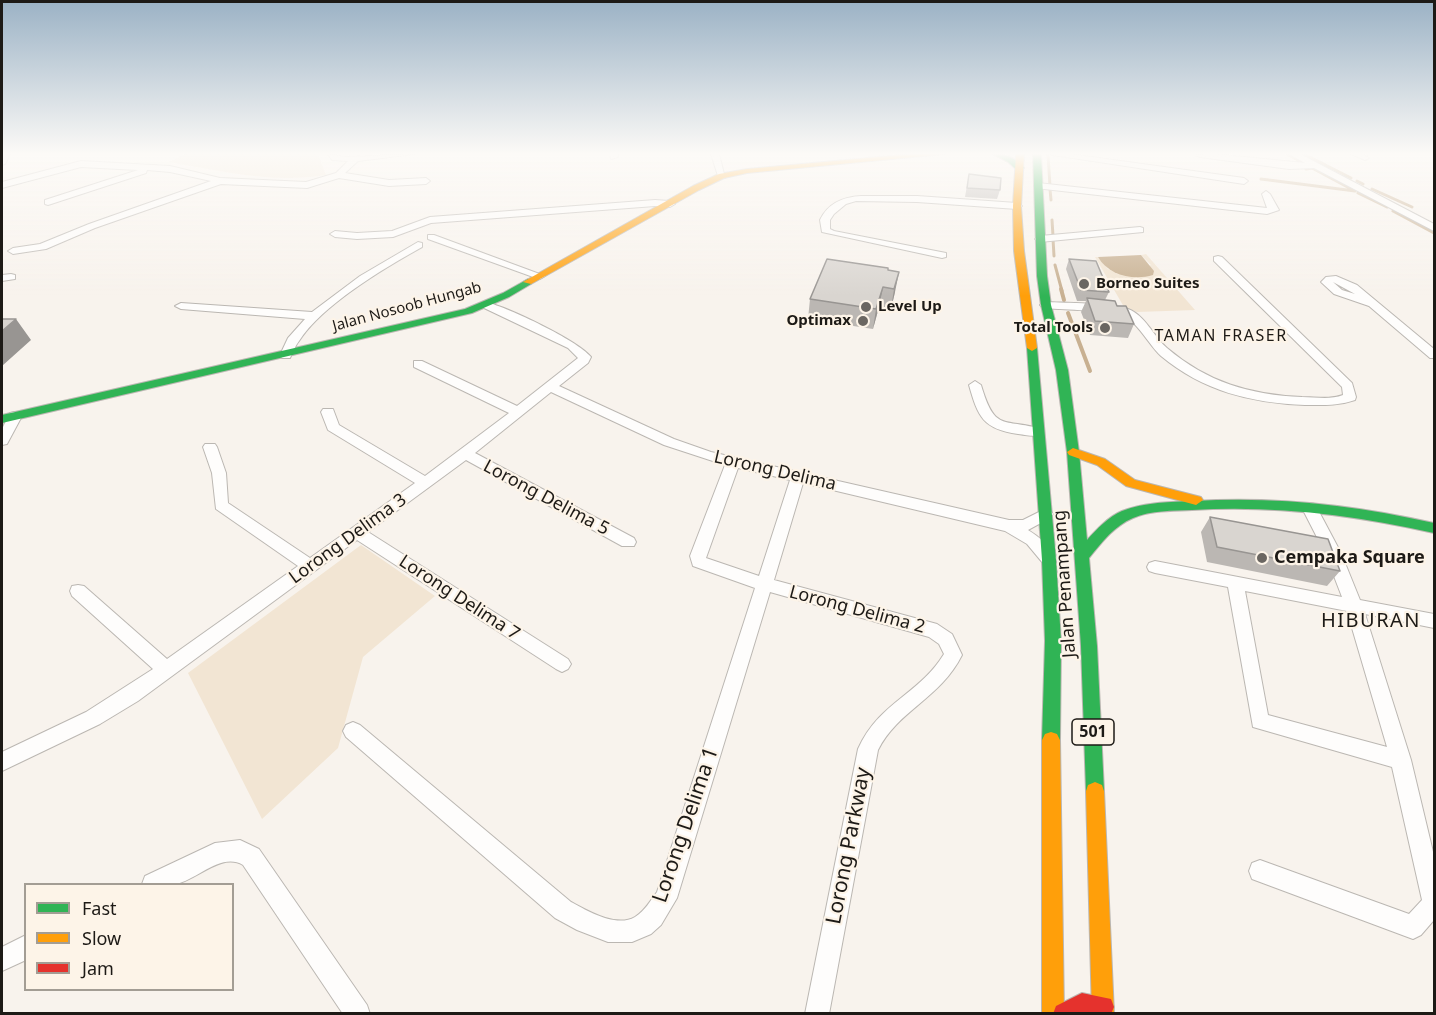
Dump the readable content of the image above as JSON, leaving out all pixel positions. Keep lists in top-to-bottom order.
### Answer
{
  "streets": {
    "main road": ["Jalan Nosoob Hungab", "Jalan Penampang", "501"],
    "street": [
      "Lorong Delima",
      "Lorong Delima 5",
      "Lorong Delima 3",
      "Lorong Delima 7",
      "Lorong Delima 2",
      "Lorong Delima 1",
      "Lorong Parkway"
    ]
  },
  "crossings": [
    ["Jalan Nosoob Hungab", "Lorong Delima 3"],
    ["Lorong Delima", "Lorong Delima 3"],
    ["Lorong Delima", "Jalan Penampang"],
    ["Lorong Delima", "Lorong Delima 1"],
    ["Lorong Delima 5", "Lorong Delima 3"],
    ["Lorong Delima 3", "Lorong Delima 7"],
    ["Lorong Delima 2", "Lorong Delima 1"],
    ["Lorong Delima 2", "Lorong Parkway"]
  ],
  "districts": ["TAMAN FRASER", "HIBURAN"],
  "places": [
    "Borneo Suites",
    "Level Up",
    "Optimax",
    "Total Tools",
    "Cempaka Square"
  ],
  "legend": ["Fast", "Slow", "Jam"]
}
